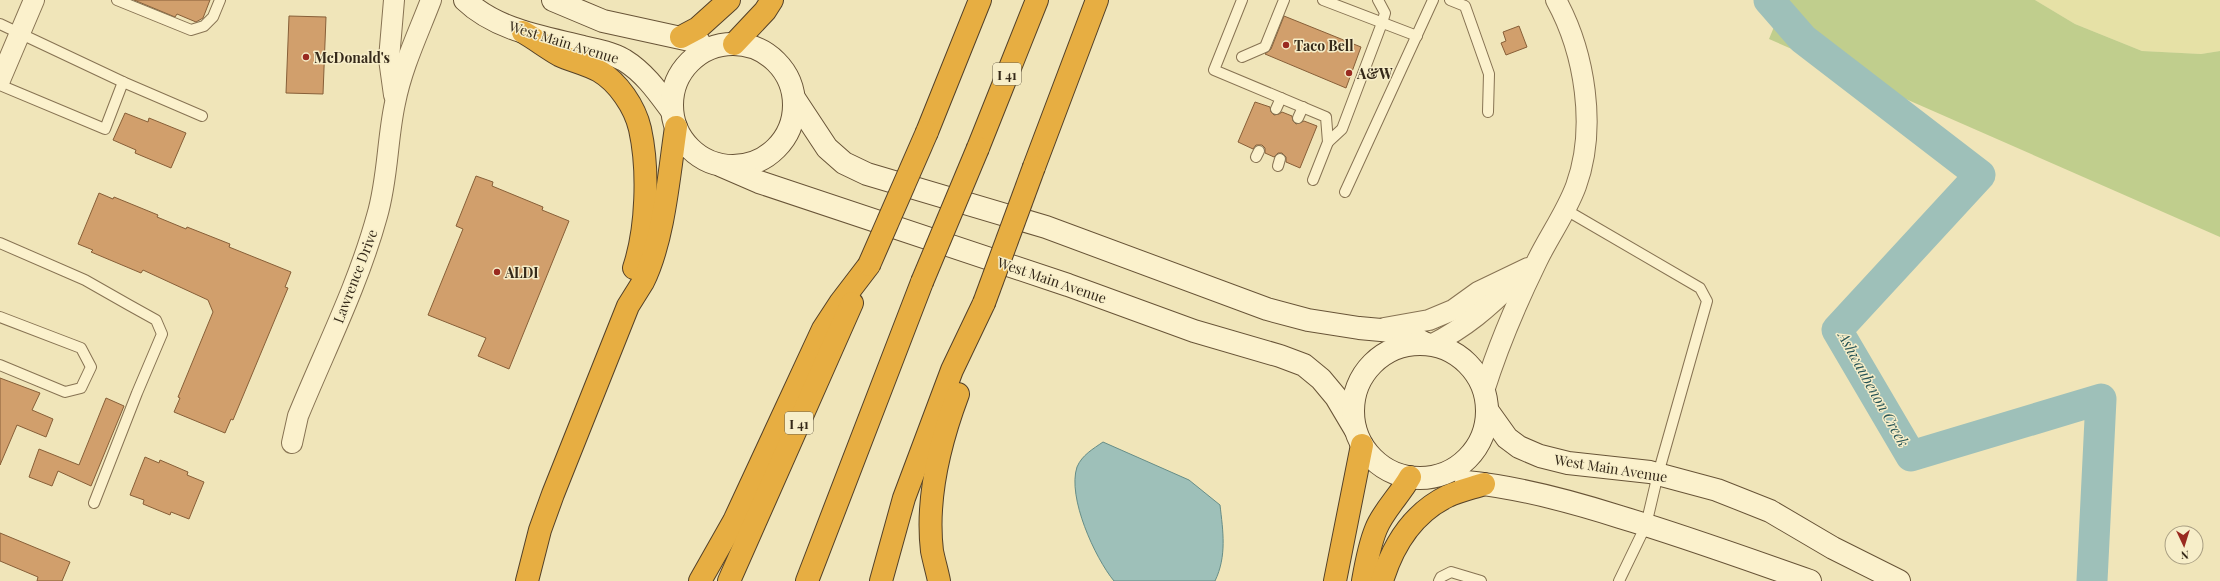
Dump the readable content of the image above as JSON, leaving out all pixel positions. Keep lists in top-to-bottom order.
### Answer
{
  "streets": {
    "highway": ["I 41"],
    "main road": ["West Main Avenue"],
    "street": ["Lawrence Drive"]
  },
  "water": ["Ashwaubenon Creek"],
  "places": [
    "Taco Bell",
    "McDonald's",
    "A&W",
    "ALDI"
  ],
  "north": "bottom"
}
